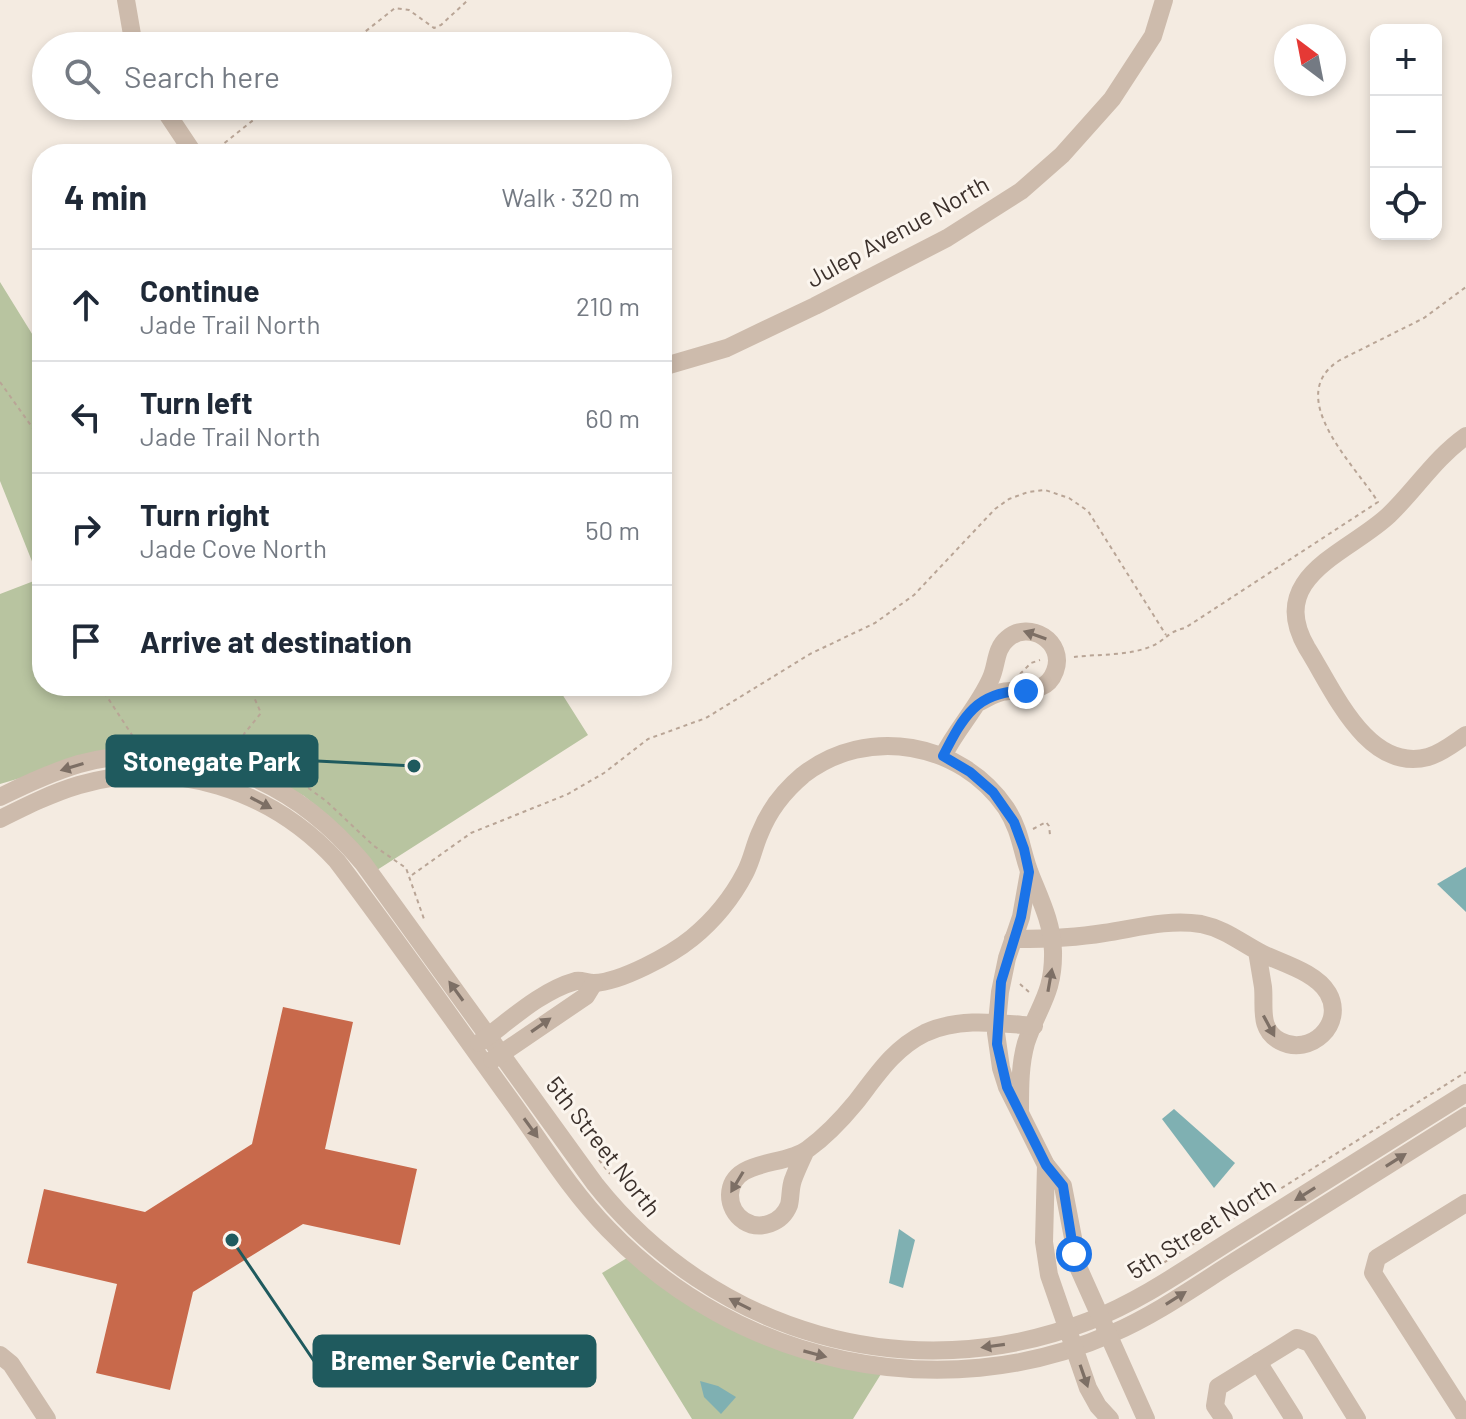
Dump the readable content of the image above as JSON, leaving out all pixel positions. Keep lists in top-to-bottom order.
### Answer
{
  "streets": {
    "street": ["Julep Avenue North", "5th Street North"]
  },
  "places": ["Stonegate Park", "Bremer Servie Center"],
  "north": "top left",
  "page": {
    "map_buttons": ["+", "−"],
    "search": "Search here",
    "heading": ["4 min", "Walk · 320 m"],
    "list": [
      ["Continue", "Jade Trail North", "210 m"],
      ["Turn left", "Jade Trail North", "60 m"],
      ["Turn right", "Jade Cove North", "50 m"],
      "Arrive at destination"
    ]
  }
}
